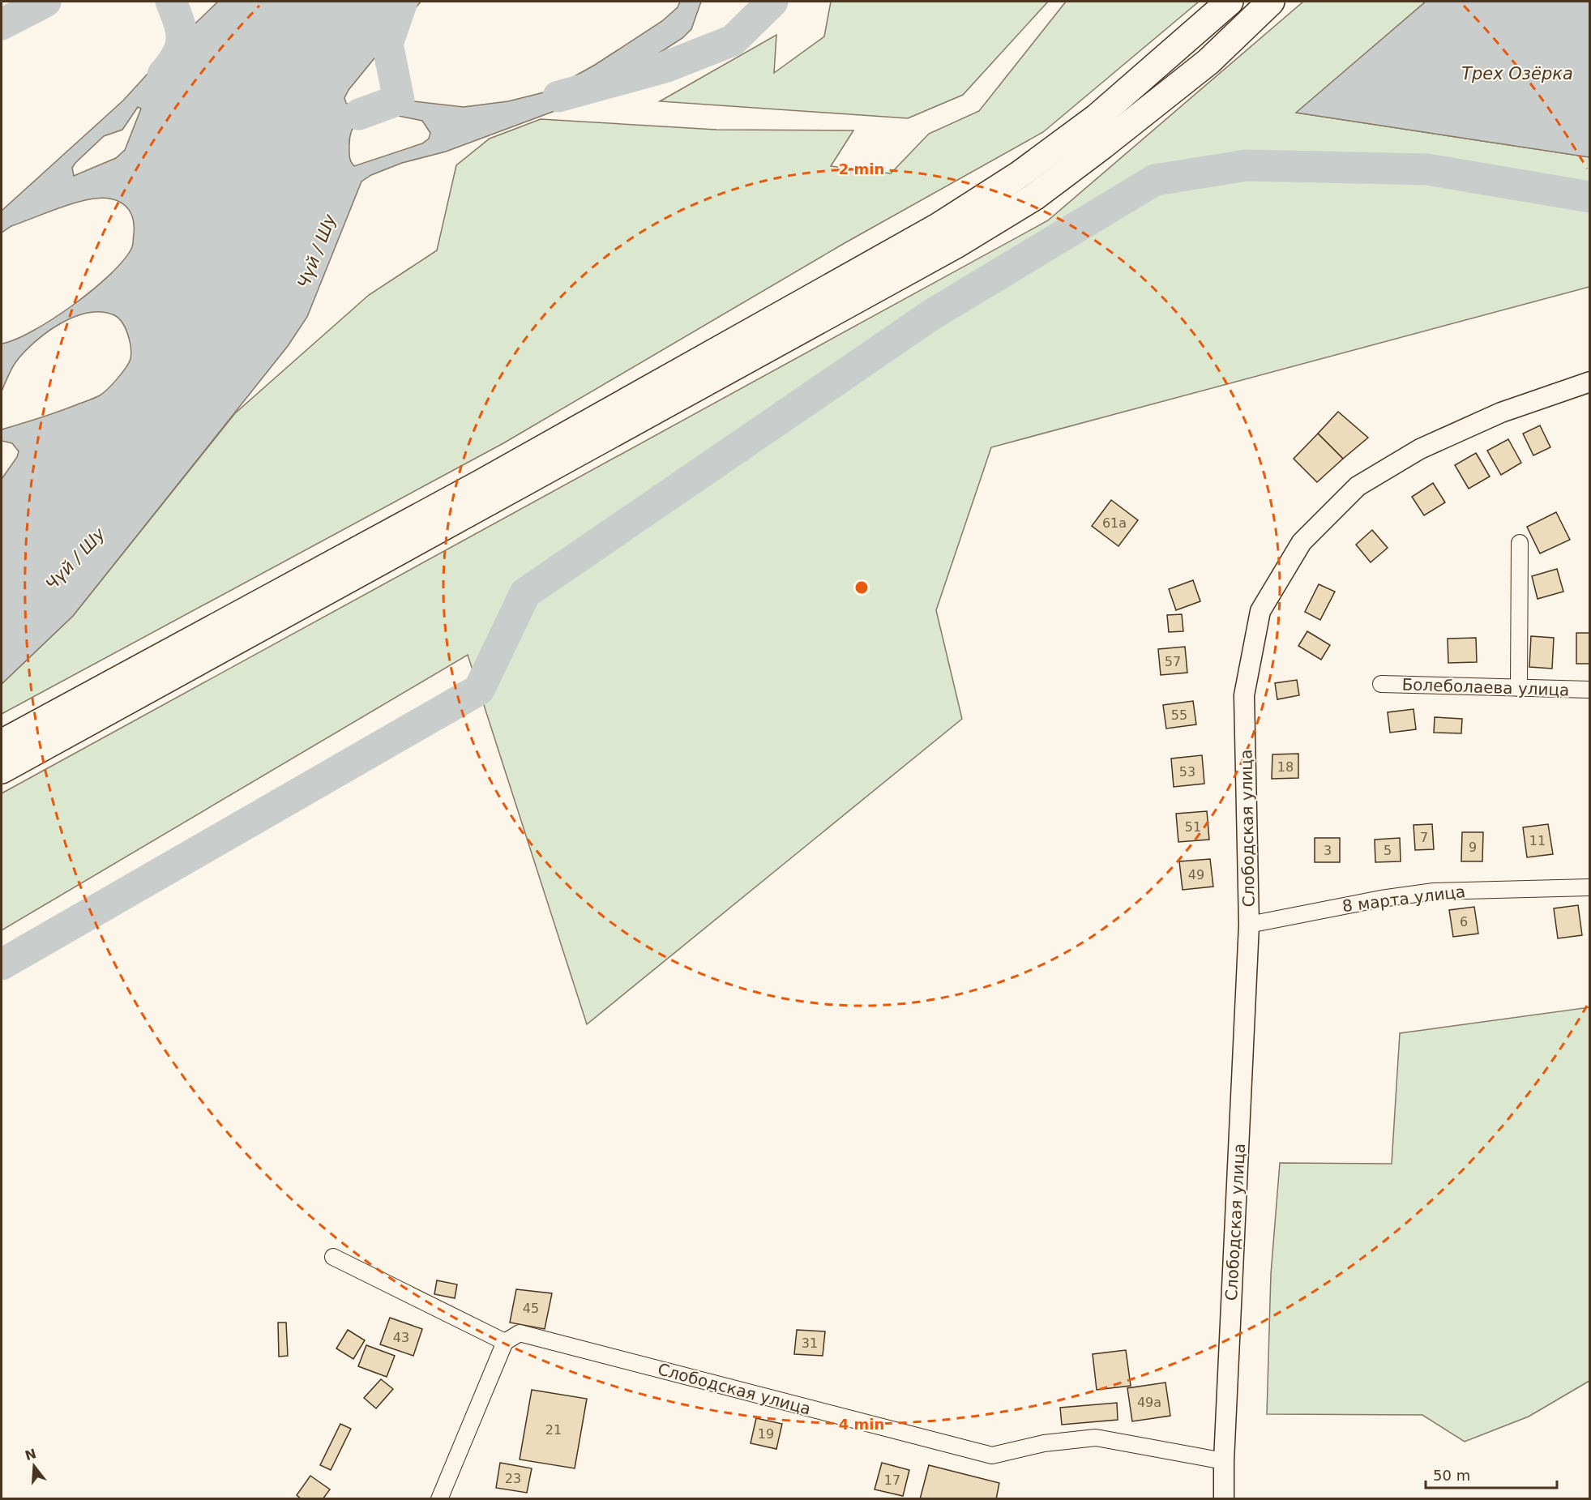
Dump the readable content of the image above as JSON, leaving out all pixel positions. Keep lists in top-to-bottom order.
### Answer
{
  "streets": {
    "street": ["Болеболаева улица", "Слободская улица", "8 марта улица"]
  },
  "crossings": [
    ["Слободская улица", "8 марта улица"]
  ],
  "water": ["Трех Озёрка", "Чүй / Шу"],
  "house_numbers": [
    "61a",
    "57",
    "55",
    "18",
    "53",
    "51",
    "7",
    "11",
    "9",
    "3",
    "5",
    "49",
    "6",
    "45",
    "43",
    "31",
    "49a",
    "21",
    "19",
    "23",
    "17"
  ],
  "scale_bar": "50 m",
  "north": "top",
  "rings": ["2 min", "4 min"]
}
